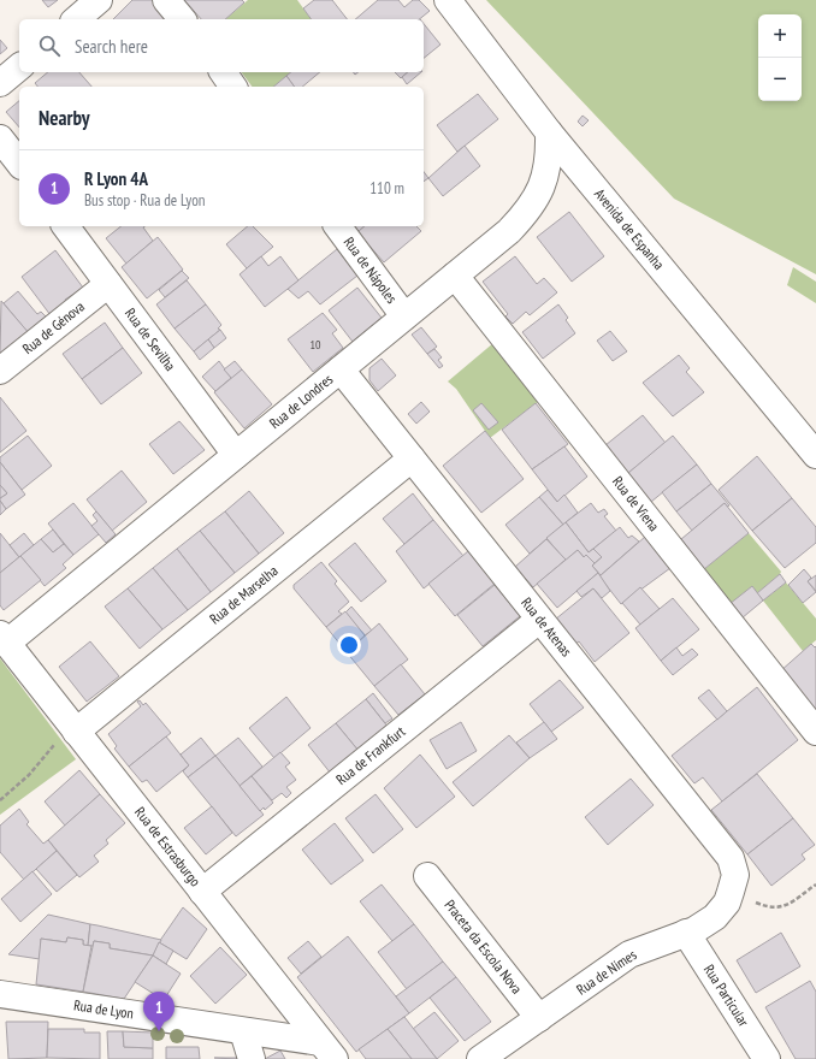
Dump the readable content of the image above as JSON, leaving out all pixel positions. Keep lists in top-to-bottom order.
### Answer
{
  "streets": {
    "street": [
      "Avenida de Espanha",
      "Rua de Nápoles",
      "Rua de Génova",
      "Rua de Sevilha",
      "Rua de Londres",
      "Rua de Viena",
      "Rua de Marselha",
      "Rua de Atenas",
      "Rua de Frankfurt",
      "Rua de Estrasburgo",
      "Praceta da Escola Nova",
      "Rua de Nimes",
      "Rua Particular",
      "Rua de Lyon"
    ]
  },
  "crossings": [
    ["Avenida de Espanha", "Rua de Londres"],
    ["Rua de Nápoles", "Rua de Londres"],
    ["Rua de Génova", "Rua de Sevilha"],
    ["Rua de Sevilha", "Rua de Londres"],
    ["Rua de Londres", "Rua de Viena"],
    ["Rua de Londres", "Rua de Atenas"],
    ["Rua de Londres", "Rua de Estrasburgo"],
    ["Rua de Marselha", "Rua de Atenas"],
    ["Rua de Marselha", "Rua de Estrasburgo"],
    ["Rua de Atenas", "Rua de Frankfurt"],
    ["Rua de Atenas", "Rua de Nimes"],
    ["Rua de Frankfurt", "Rua de Estrasburgo"],
    ["Rua de Estrasburgo", "Rua de Lyon"],
    ["Praceta da Escola Nova", "Rua de Nimes"],
    ["Rua de Nimes", "Rua Particular"]
  ],
  "house_numbers": ["10"],
  "page": {
    "map_buttons": ["+", "−"],
    "search": "Search here",
    "heading": "Nearby",
    "list": [
      {
        "mark": "1",
        "name": "R Lyon 4A",
        "note": "Bus stop · Rua de Lyon",
        "value": "110 m"
      }
    ],
    "pins": "1"
  }
}
